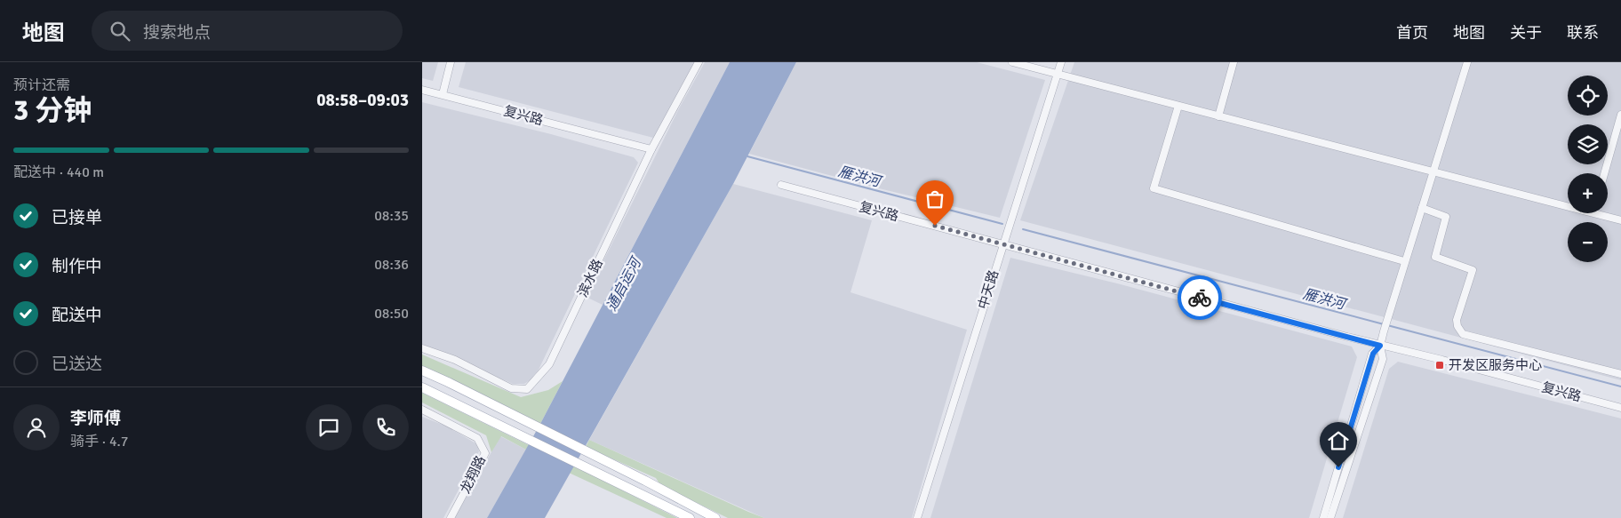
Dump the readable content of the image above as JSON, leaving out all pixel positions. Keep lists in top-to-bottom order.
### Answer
{
  "streets": {
    "street": [
      "复兴路",
      "滨水路",
      "中天路",
      "龙翔路"
    ]
  },
  "crossings": [
    ["复兴路", "滨水路"],
    ["复兴路", "中天路"]
  ],
  "water": ["雁洪河", "通启运河"],
  "places": {
    "transit": ["开发区服务中心"]
  },
  "page": {
    "header": "地图",
    "search": "搜索地点",
    "nav": [
      "首页",
      "地图",
      "关于",
      "联系"
    ],
    "heading": ["3 分钟", "预计还需", "08:58–09:03"],
    "panel": ["李师傅", "骑手 · 4.7"],
    "map_buttons": ["+", "−"],
    "bar": "配送中 · 440 m",
    "list": [
      ["已接单", "08:35"],
      ["制作中", "08:36"],
      ["配送中", "08:50"],
      "已送达"
    ]
  }
}
